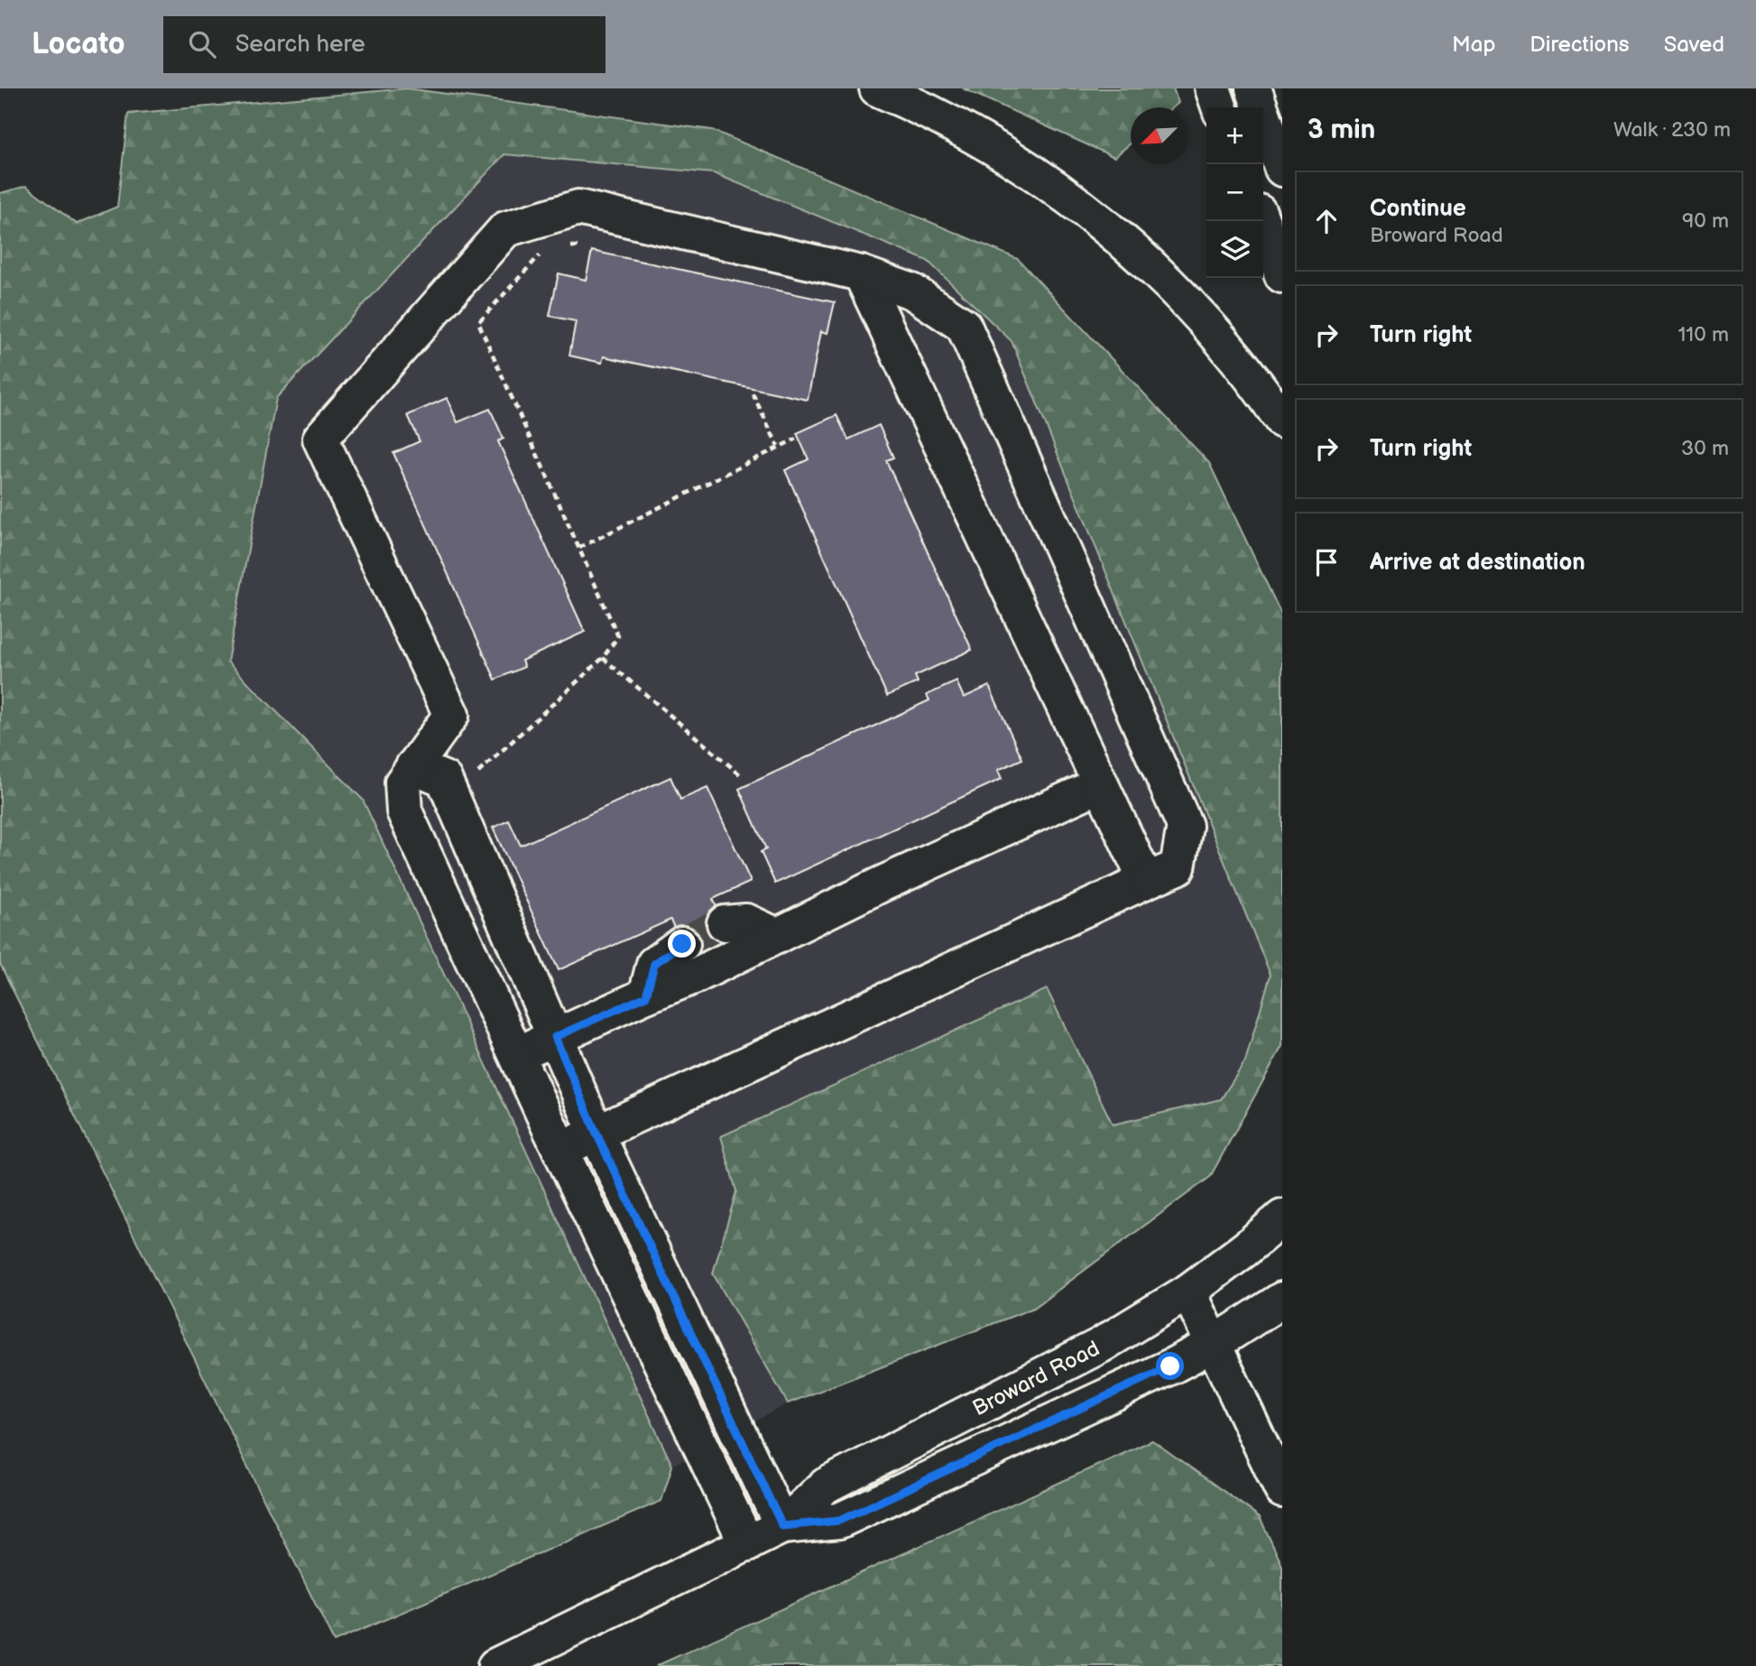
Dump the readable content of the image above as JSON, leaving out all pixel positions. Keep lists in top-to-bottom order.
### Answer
{
  "streets": {
    "main road": ["Broward Road"]
  },
  "north": "bottom left",
  "page": {
    "header": "Locato",
    "search": "Search here",
    "nav": ["Map", "Directions", "Saved"],
    "heading": ["3 min", "Walk · 230 m"],
    "map_buttons": ["+", "−"],
    "list": [
      ["Continue", "Broward Road", "90 m"],
      ["Turn right", "110 m"],
      ["Turn right", "30 m"],
      "Arrive at destination"
    ]
  }
}
